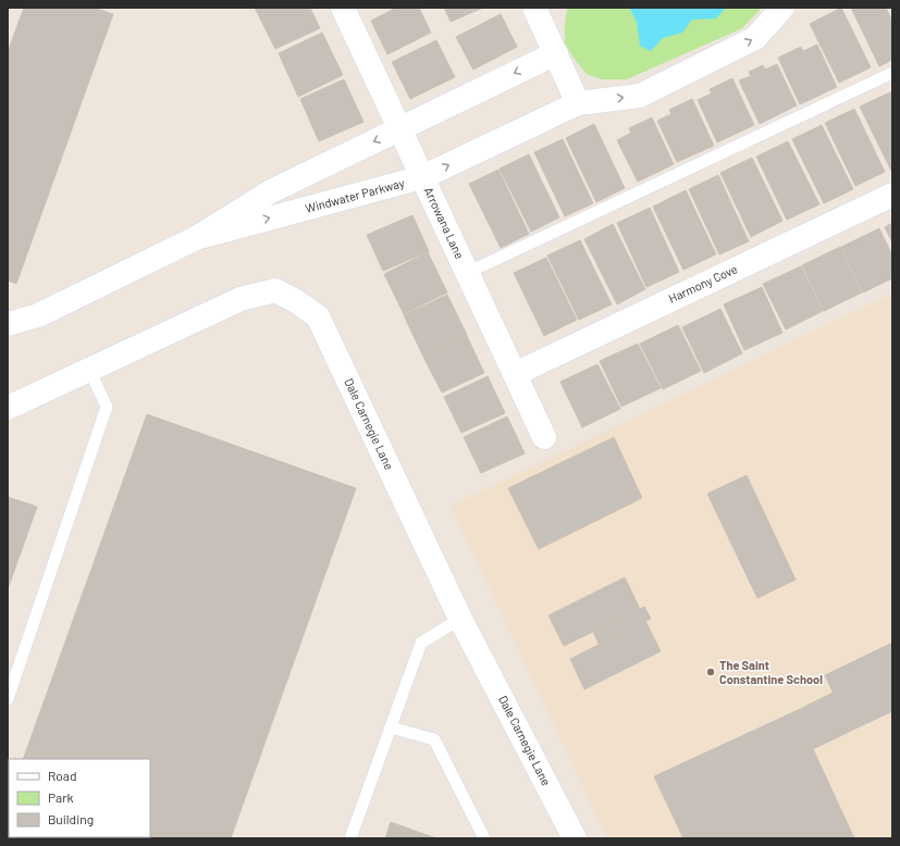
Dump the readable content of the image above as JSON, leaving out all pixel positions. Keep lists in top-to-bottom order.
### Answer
{
  "streets": {
    "street": [
      "Windwater Parkway",
      "Arrowana Lane",
      "Harmony Cove",
      "Dale Carnegie Lane"
    ]
  },
  "crossings": [
    ["Windwater Parkway", "Arrowana Lane"],
    ["Arrowana Lane", "Harmony Cove"]
  ],
  "places": ["The Saint Constantine School"],
  "legend": ["Road", "Park", "Building"]
}
